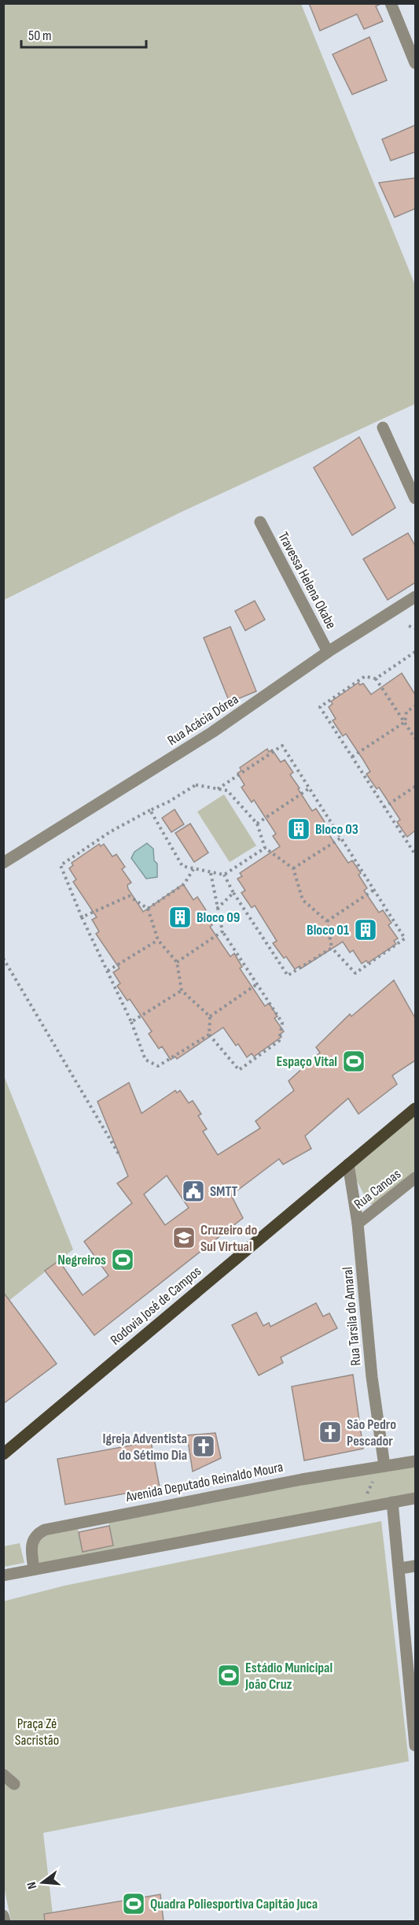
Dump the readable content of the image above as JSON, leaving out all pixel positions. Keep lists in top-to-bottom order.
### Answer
{
  "streets": {
    "main road": ["Rodovia José de Campos"],
    "street": [
      "Travessa Helena Okabe",
      "Rua Acácia Dórea",
      "Rua Canoas",
      "Rua Tarsila do Amaral",
      "Avenida Deputado Reinaldo Moura"
    ]
  },
  "crossings": [
    ["Travessa Helena Okabe", "Rua Acácia Dórea"],
    ["Rua Canoas", "Rua Tarsila do Amaral"],
    ["Rodovia José de Campos", "Rua Tarsila do Amaral"],
    ["Rua Tarsila do Amaral", "Avenida Deputado Reinaldo Moura"]
  ],
  "parks": ["Praça Zé Sacristão"],
  "places": {
    "building": ["Bloco 03", "Bloco 09", "Bloco 01"],
    "sports": [
      "Espaço Vital",
      "Negreiros",
      "Estádio Municipal João Cruz",
      "Quadra Poliesportiva Capitão Juca"
    ],
    "public building": ["SMTT"],
    "school or university": ["Cruzeiro do Sul Virtual"],
    "church": ["São Pedro Pescador", "Igreja Adventista do Sétimo Dia"]
  },
  "scale_bar": "50 m",
  "north": "left"
}
